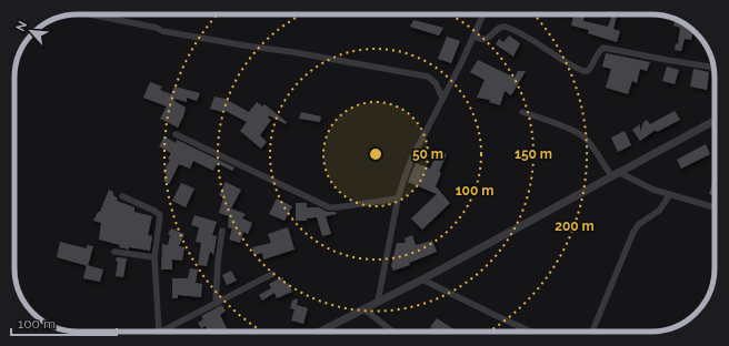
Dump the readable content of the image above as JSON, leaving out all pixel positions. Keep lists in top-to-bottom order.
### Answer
{
  "scale_bar": "100 m",
  "north": "top left",
  "rings": [
    "50 m",
    "150 m",
    "100 m",
    "200 m"
  ]
}
